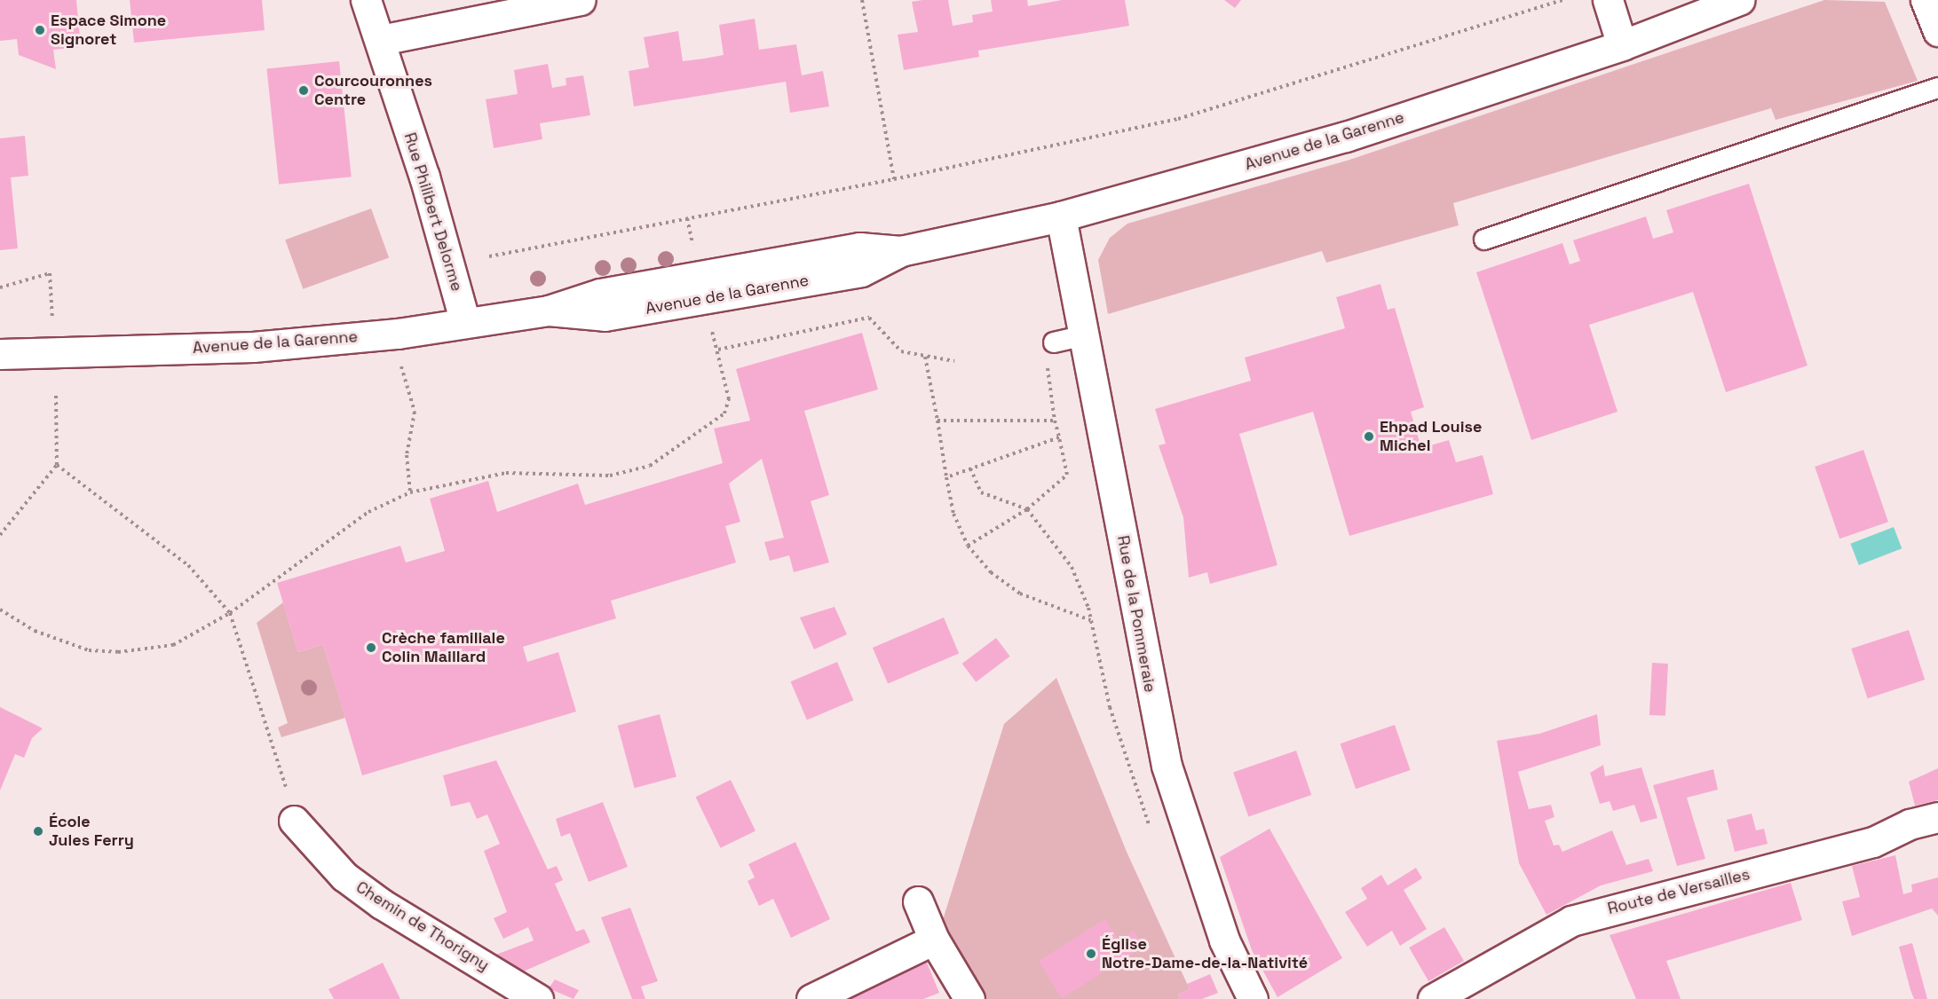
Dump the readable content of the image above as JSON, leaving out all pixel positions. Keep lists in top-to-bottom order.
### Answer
{
  "streets": {
    "street": [
      "Avenue de la Garenne",
      "Rue Philibert Delorme",
      "Rue de la Pommeraie",
      "Route de Versailles",
      "Chemin de Thorigny"
    ]
  },
  "crossings": [
    ["Avenue de la Garenne", "Rue Philibert Delorme"],
    ["Avenue de la Garenne", "Rue de la Pommeraie"]
  ],
  "places": [
    "Espace Simone Signoret",
    "Courcouronnes Centre",
    "Ehpad Louise Michel",
    "Crèche familiale Colin Maillard",
    "École Jules Ferry",
    "Église Notre-Dame-de-la-Nativité"
  ]
}
